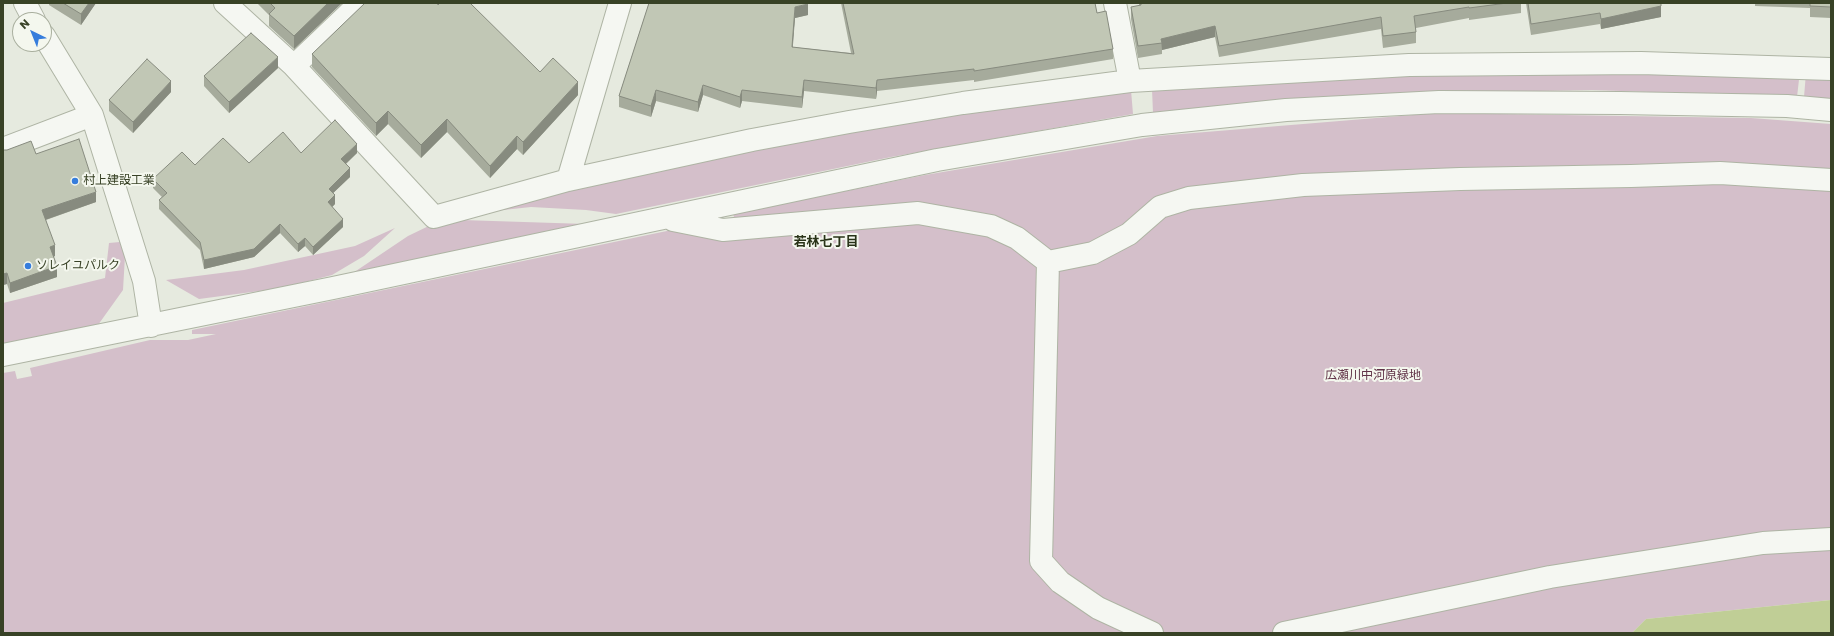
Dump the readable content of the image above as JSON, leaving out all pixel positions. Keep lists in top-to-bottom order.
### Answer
{
  "districts": ["若林七丁目"],
  "parks": ["広瀬川中河原緑地"],
  "places": ["村上建設工業", "ソレイユパルク"],
  "north": "top left"
}
